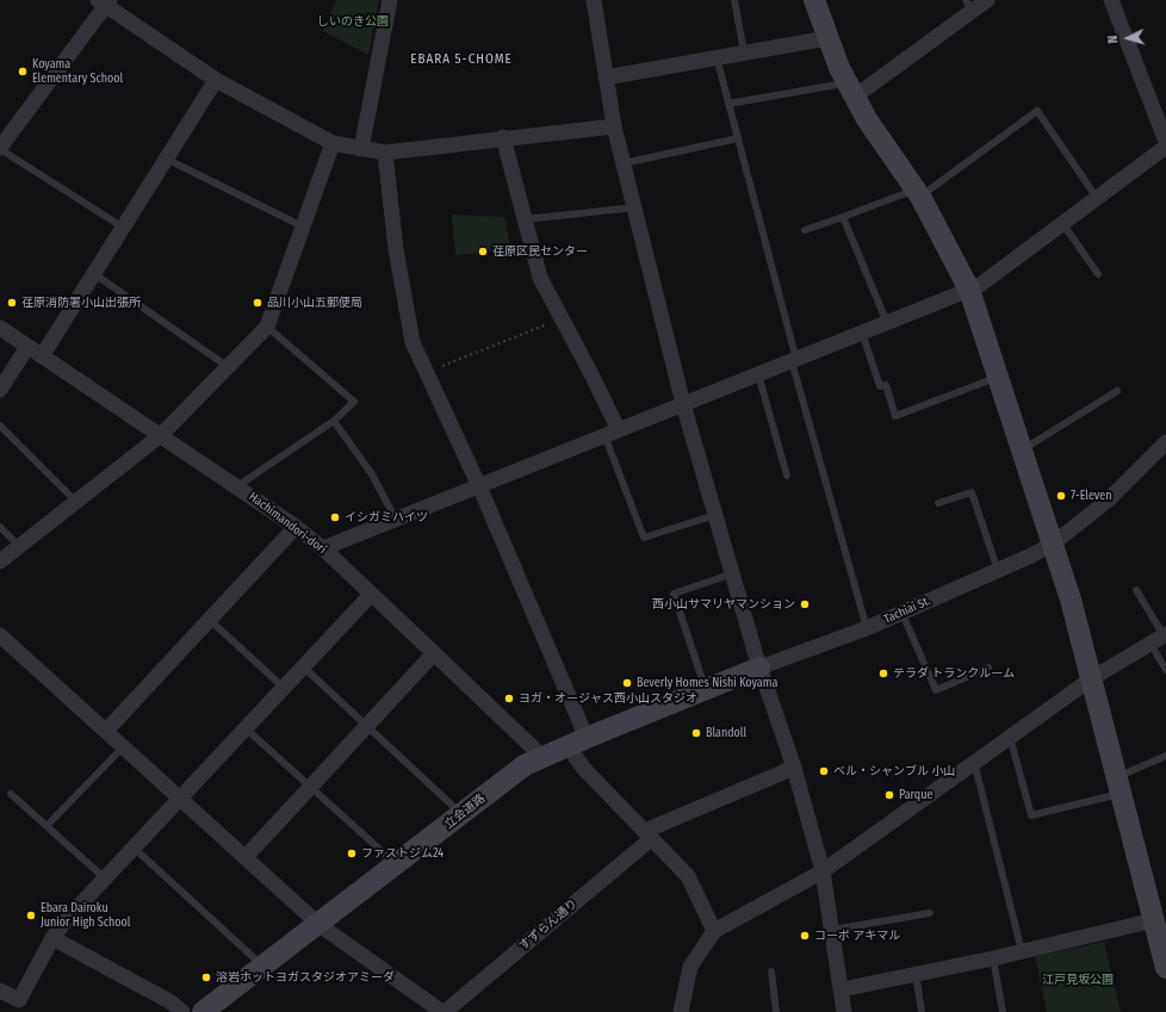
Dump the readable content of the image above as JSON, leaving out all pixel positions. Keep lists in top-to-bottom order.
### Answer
{
  "streets": {
    "street": [
      "Hachimandori-dori",
      "Tachiai St.",
      "立会道路",
      "すずらん通り"
    ]
  },
  "crossings": [
    ["Hachimandori-dori", "立会道路"],
    ["Tachiai St.", "立会道路"]
  ],
  "districts": ["EBARA 5-CHOME"],
  "parks": ["しいのき公園", "江戸見坂公園"],
  "places": [
    "Koyama Elementary School",
    "荏原区民センター",
    "荏原消防署小山出張所",
    "品川小山五郵便局",
    "7-Eleven",
    "イシガミハイツ",
    "西小山サマリヤマンション",
    "テラダ トランクルーム",
    "Beverly Homes Nishi Koyama",
    "ヨガ・オージャス西小山スタジオ",
    "Blandoll",
    "ベル・シャンブル 小山",
    "Parque",
    "ファストジム24",
    "Ebara Dairoku Junior High School",
    "コーポ アキマル",
    "溶岩ホットヨガスタジオアミーダ"
  ],
  "north": "left"
}
